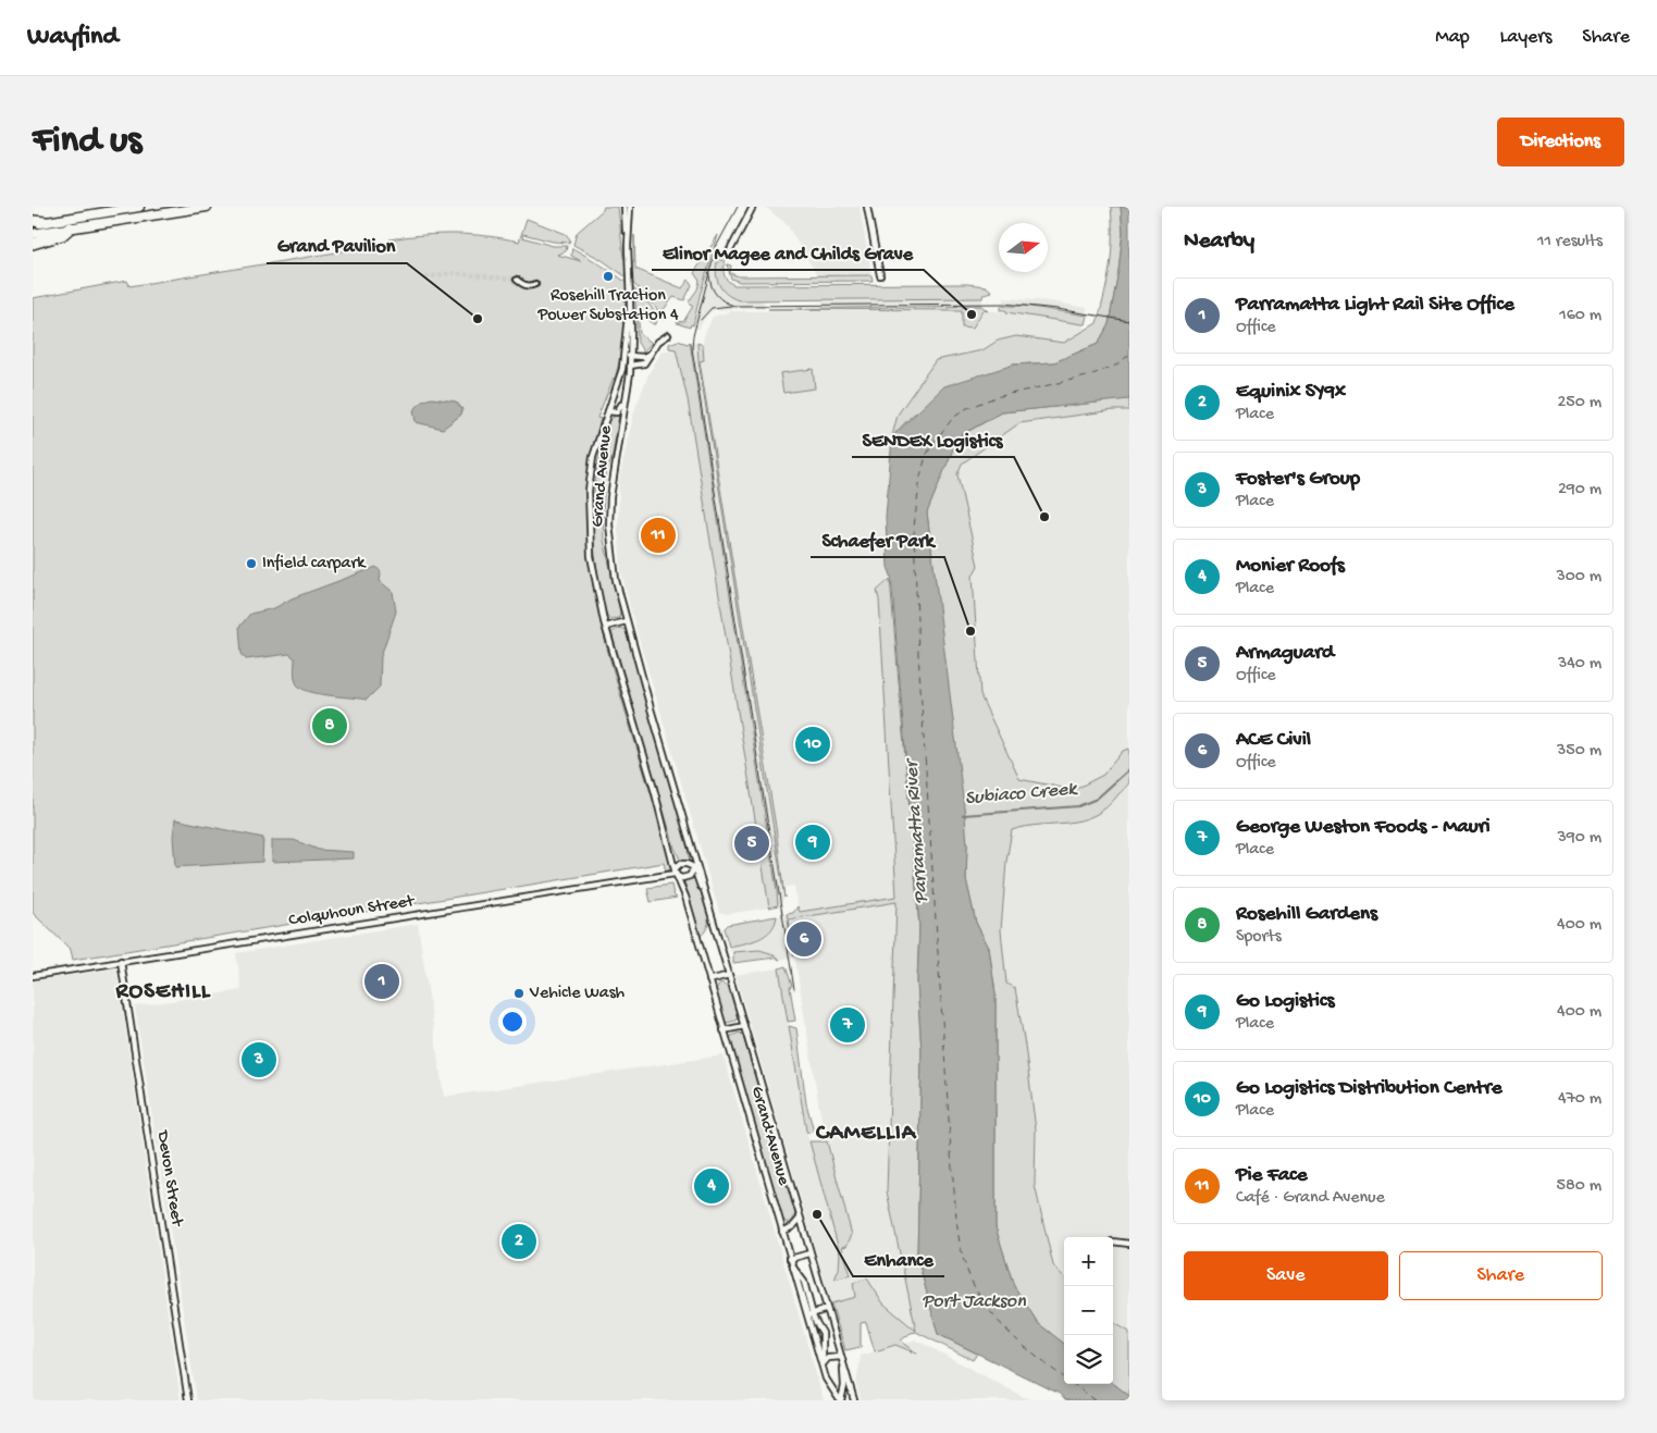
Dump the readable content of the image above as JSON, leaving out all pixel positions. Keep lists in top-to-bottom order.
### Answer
{
  "streets": {
    "street": ["Grand Avenue", "Colquhoun Street", "Devon Street"]
  },
  "crossings": [
    ["Grand Avenue", "Colquhoun Street"],
    ["Colquhoun Street", "Devon Street"]
  ],
  "districts": ["ROSEHILL", "CAMELLIA"],
  "water": ["Subiaco Creek", "Parramatta River", "Port Jackson"],
  "places": [
    "Rosehill Traction Power Substation 4",
    "Elinor Magee and Childs Grave",
    "Grand Pavilion",
    "SENDEX Logistics",
    "Infield carpark",
    "Schaefer Park",
    "Vehicle Wash",
    "Enhance"
  ],
  "north": "right",
  "page": {
    "header": "Wayfind",
    "nav": ["Map", "Layers", "Share"],
    "buttons": [
      "Directions",
      ["Save", "Share"]
    ],
    "title": "Find us",
    "heading": ["Nearby", "11 results"],
    "list": [
      {
        "mark": "1",
        "name": "Parramatta Light Rail Site Office",
        "note": "Office",
        "value": "160 m"
      },
      {
        "mark": "2",
        "name": "Equinix SY9x",
        "note": "Place",
        "value": "250 m"
      },
      {
        "mark": "3",
        "name": "Foster's Group",
        "note": "Place",
        "value": "290 m"
      },
      {
        "mark": "4",
        "name": "Monier Roofs",
        "note": "Place",
        "value": "300 m"
      },
      {
        "mark": "5",
        "name": "Armaguard",
        "note": "Office",
        "value": "340 m"
      },
      {
        "mark": "6",
        "name": "ACE Civil",
        "note": "Office",
        "value": "350 m"
      },
      {
        "mark": "7",
        "name": "George Weston Foods - Mauri",
        "note": "Place",
        "value": "390 m"
      },
      {
        "mark": "8",
        "name": "Rosehill Gardens",
        "note": "Sports",
        "value": "400 m"
      },
      {
        "mark": "9",
        "name": "Go Logistics",
        "note": "Place",
        "value": "400 m"
      },
      {
        "mark": "10",
        "name": "Go Logistics Distribution Centre",
        "note": "Place",
        "value": "470 m"
      },
      {
        "mark": "11",
        "name": "Pie Face",
        "note": "Café · Grand Avenue",
        "value": "580 m"
      }
    ],
    "pins": [
      "11",
      "8",
      "10",
      "9",
      "5",
      "6",
      "1",
      "7",
      "3",
      "4",
      "2"
    ],
    "map_buttons": ["+", "−"]
  }
}
